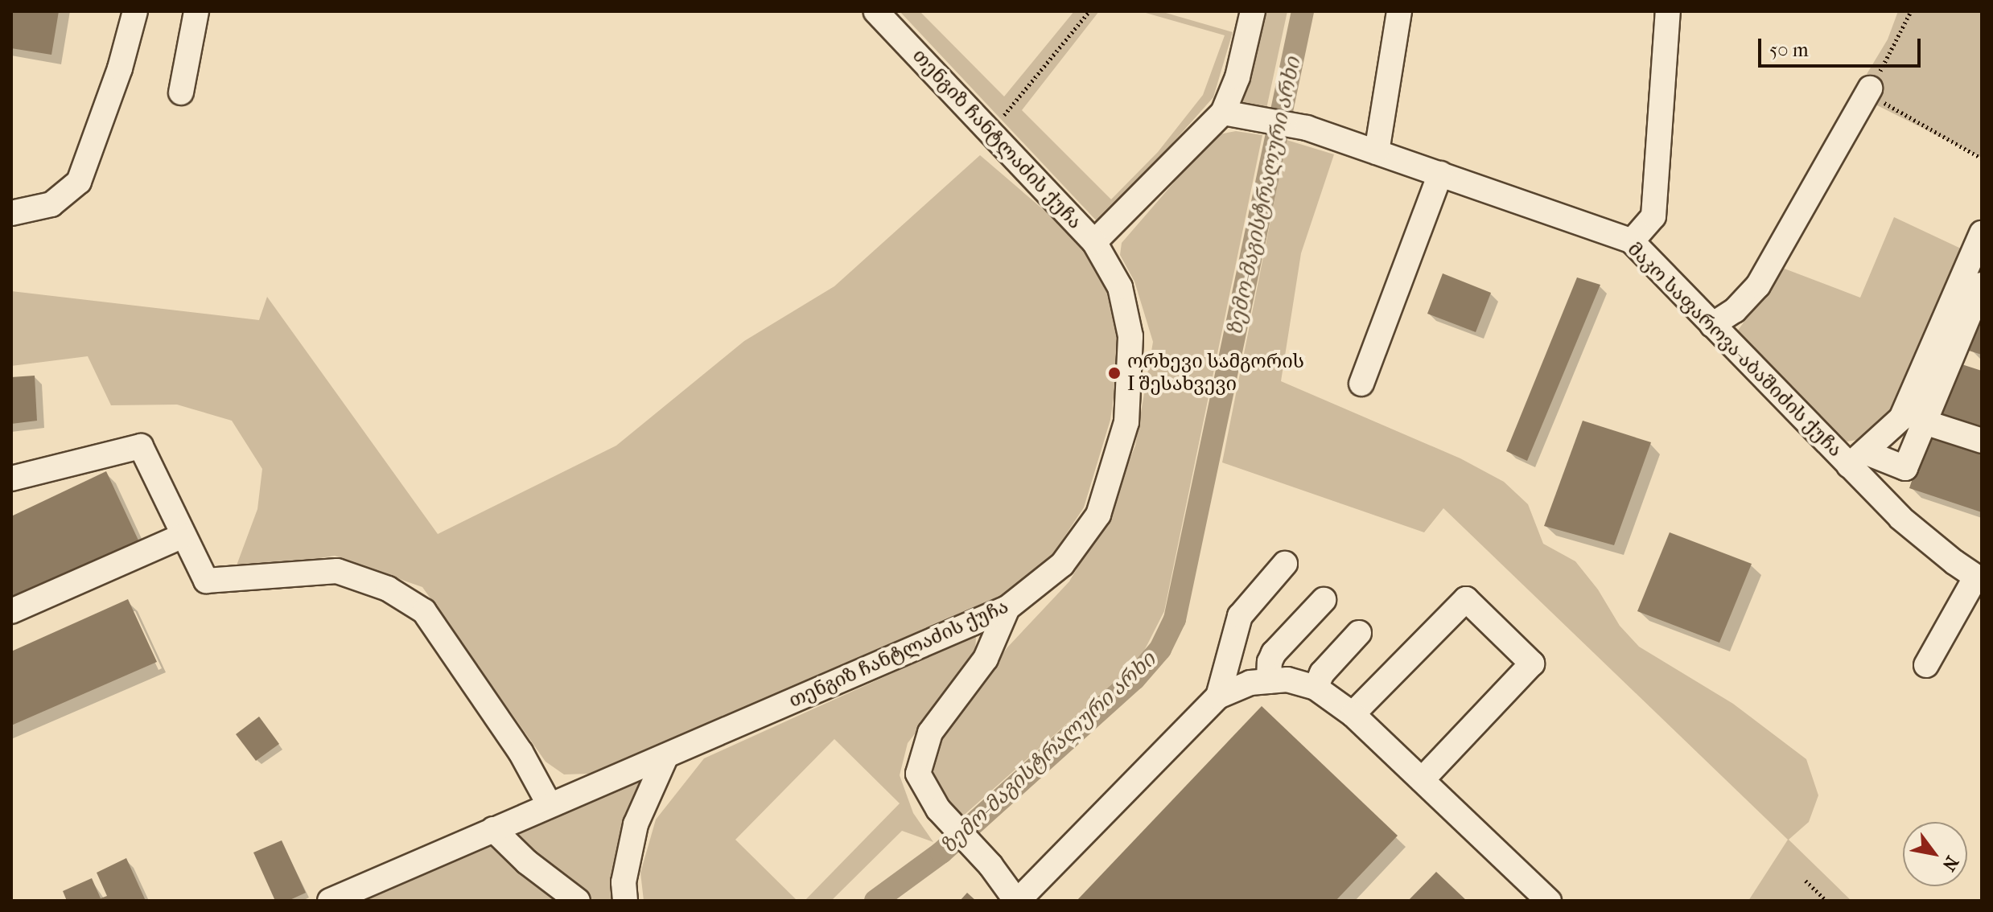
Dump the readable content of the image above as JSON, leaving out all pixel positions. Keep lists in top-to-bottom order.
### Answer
{
  "streets": {
    "street": ["თენგიზ ჩანტლაძის ქუჩა", "მაკო საფაროვა-აბაშიძის ქუჩა"]
  },
  "water": ["ზემო-მაგისტრალური არხი"],
  "places": ["ორხევი სამგორის I შესახვევი"],
  "scale_bar": "50 m",
  "north": "bottom right"
}
